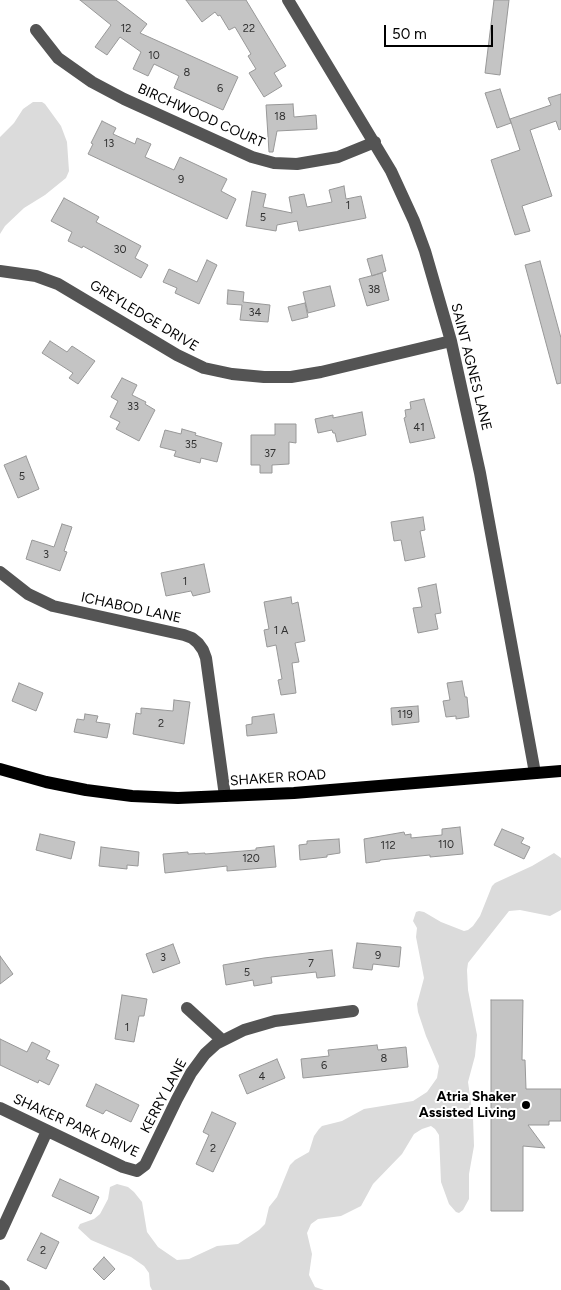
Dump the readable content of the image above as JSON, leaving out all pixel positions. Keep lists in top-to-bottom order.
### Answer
{
  "streets": {
    "main road": ["SHAKER ROAD"],
    "street": [
      "BIRCHWOOD COURT",
      "GREYLEDGE DRIVE",
      "SAINT AGNES LANE",
      "ICHABOD LANE",
      "KERRY LANE",
      "SHAKER PARK DRIVE"
    ]
  },
  "crossings": [
    ["BIRCHWOOD COURT", "SAINT AGNES LANE"],
    ["GREYLEDGE DRIVE", "SAINT AGNES LANE"],
    ["SAINT AGNES LANE", "SHAKER ROAD"],
    ["ICHABOD LANE", "SHAKER ROAD"],
    ["KERRY LANE", "SHAKER PARK DRIVE"]
  ],
  "places": ["Atria Shaker Assisted Living"],
  "house_numbers": [
    "12",
    "22",
    "10",
    "8",
    "6",
    "18",
    "13",
    "9",
    "1",
    "5",
    "30",
    "38",
    "34",
    "33",
    "41",
    "35",
    "37",
    "5",
    "3",
    "1",
    "1 A",
    "119",
    "2",
    "110",
    "112",
    "120",
    "9",
    "3",
    "7",
    "5",
    "1",
    "8",
    "6",
    "4",
    "2",
    "2"
  ],
  "scale_bar": "50 m"
}
